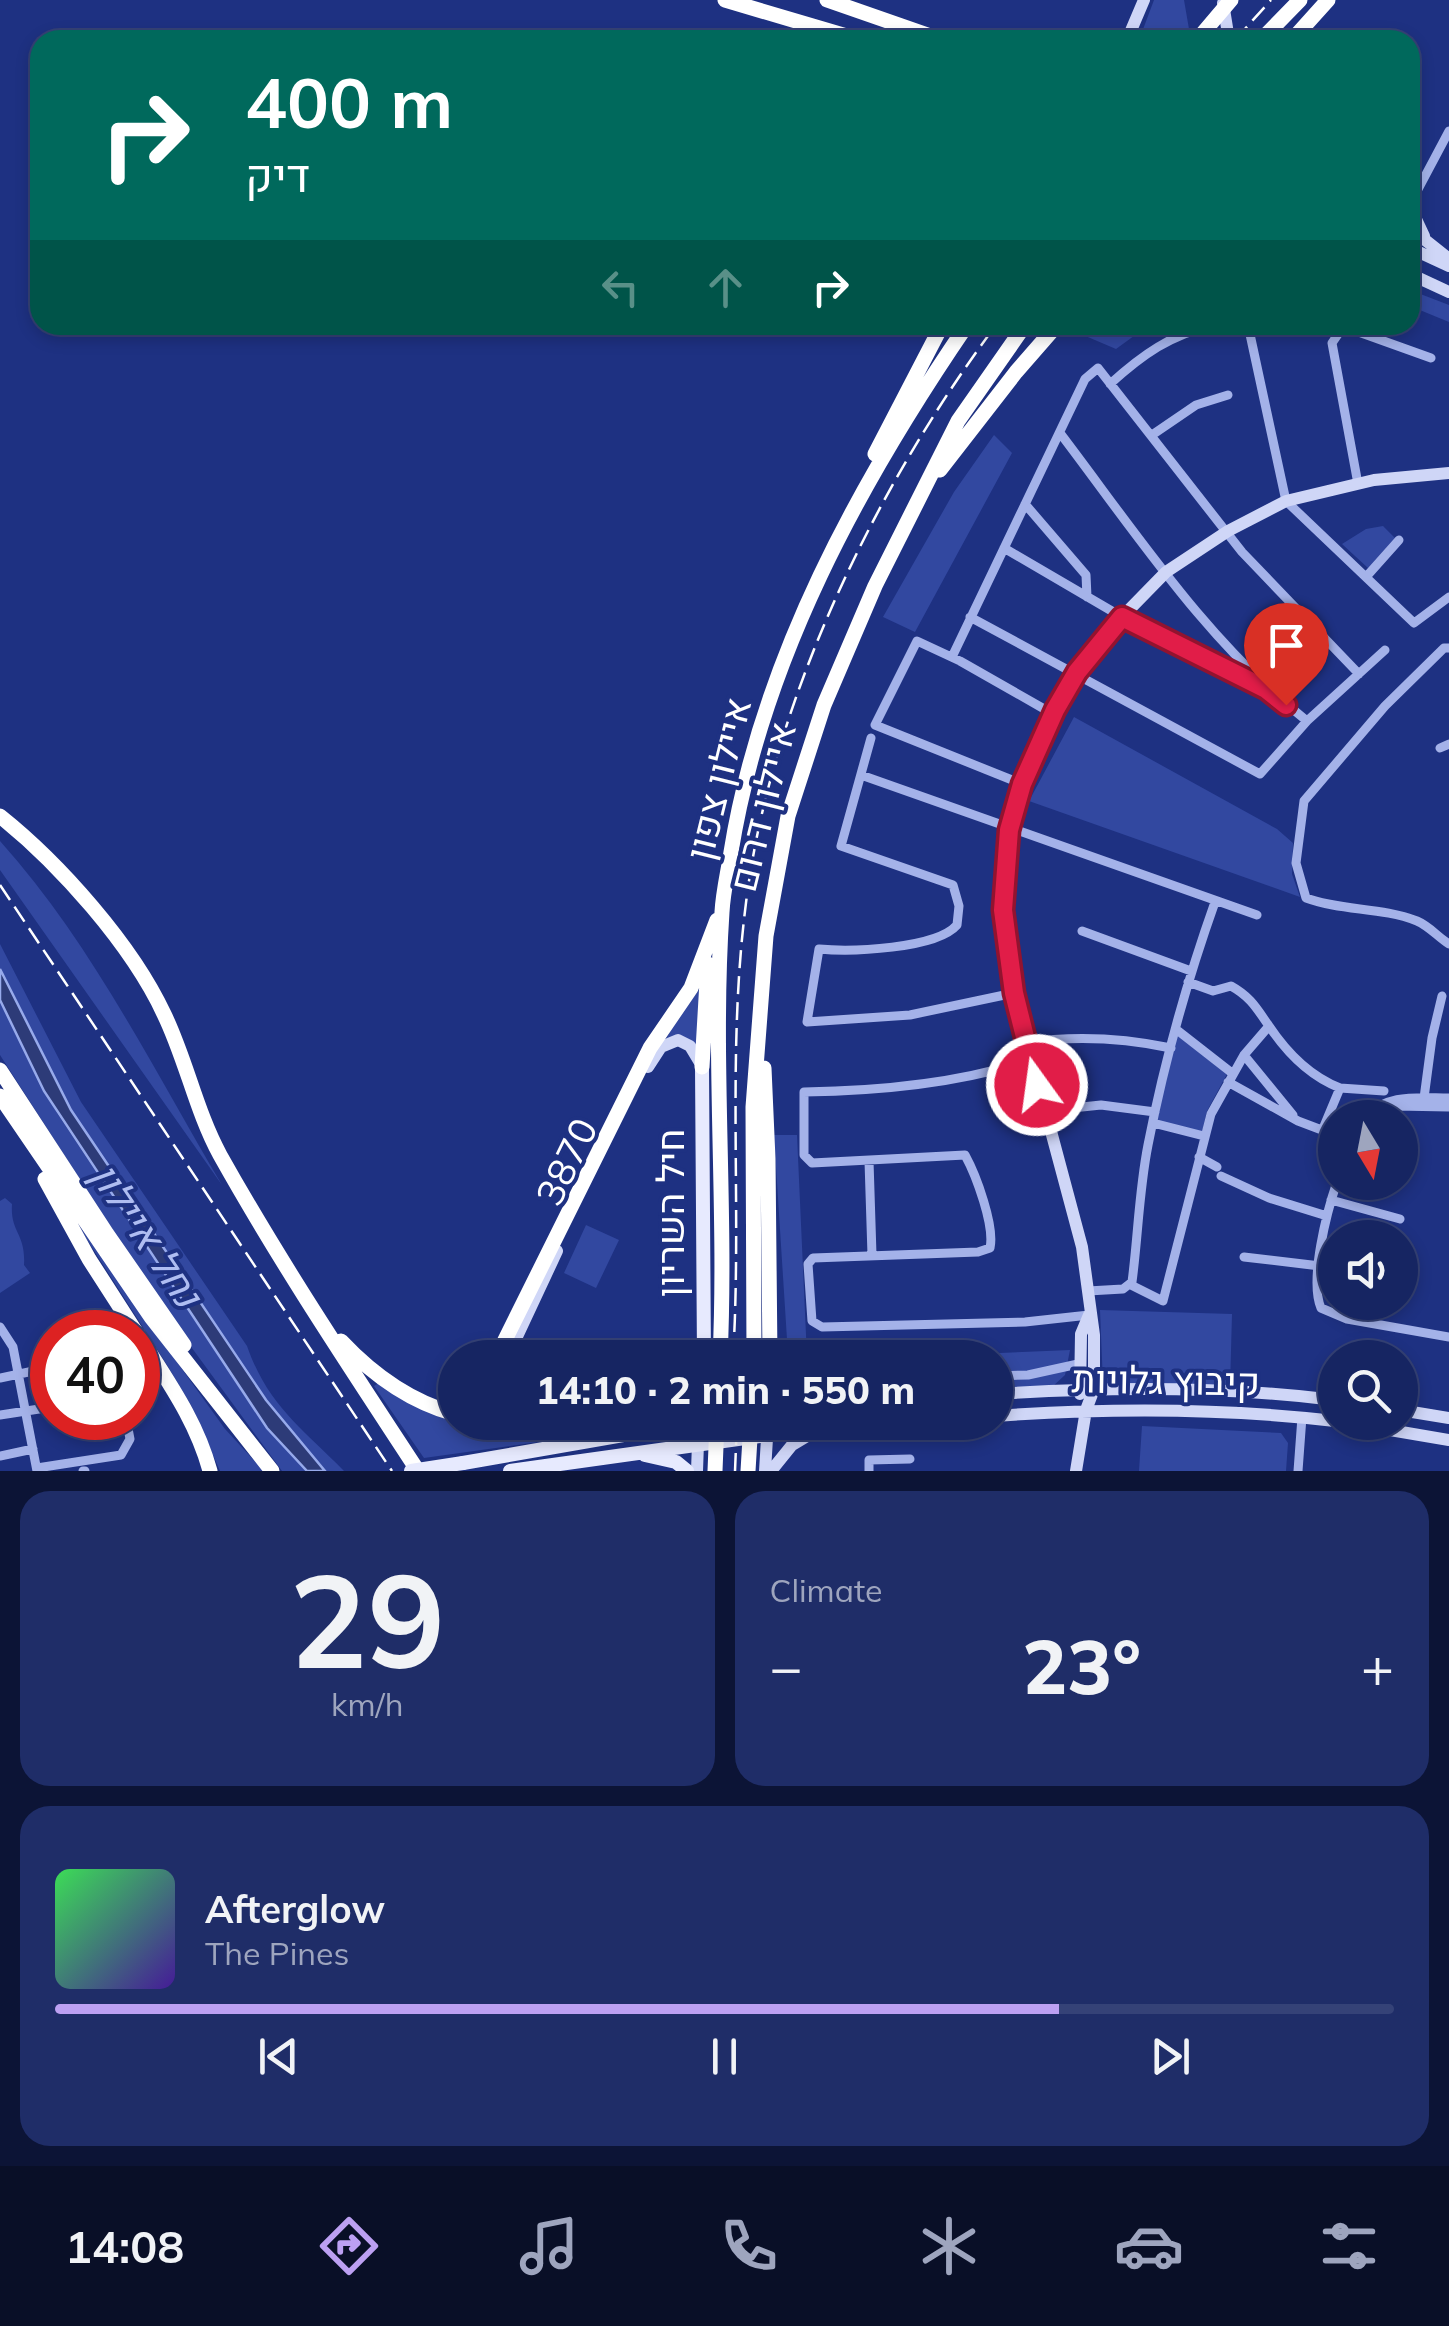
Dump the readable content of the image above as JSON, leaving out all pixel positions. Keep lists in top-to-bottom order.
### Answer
{
  "streets": {
    "highway": ["איילון צפון", "איילון דרום"],
    "main road": ["חיל השריון"],
    "street": ["3870", "קיבוץ גלויות"]
  },
  "crossings": [
    ["3870", "חיל השריון"]
  ],
  "water": ["נחל איילון"],
  "north": "bottom",
  "page": {
    "turn": ["400 m", "דיק"],
    "limit": "40",
    "trip": "14:10 · 2 min · 550 m",
    "tile": [
      ["29", "km/h"],
      "Climate"
    ],
    "heat": ["−", "23°", "+"],
    "song": ["Afterglow", "The Pines"],
    "tabs": "14:08"
  }
}
